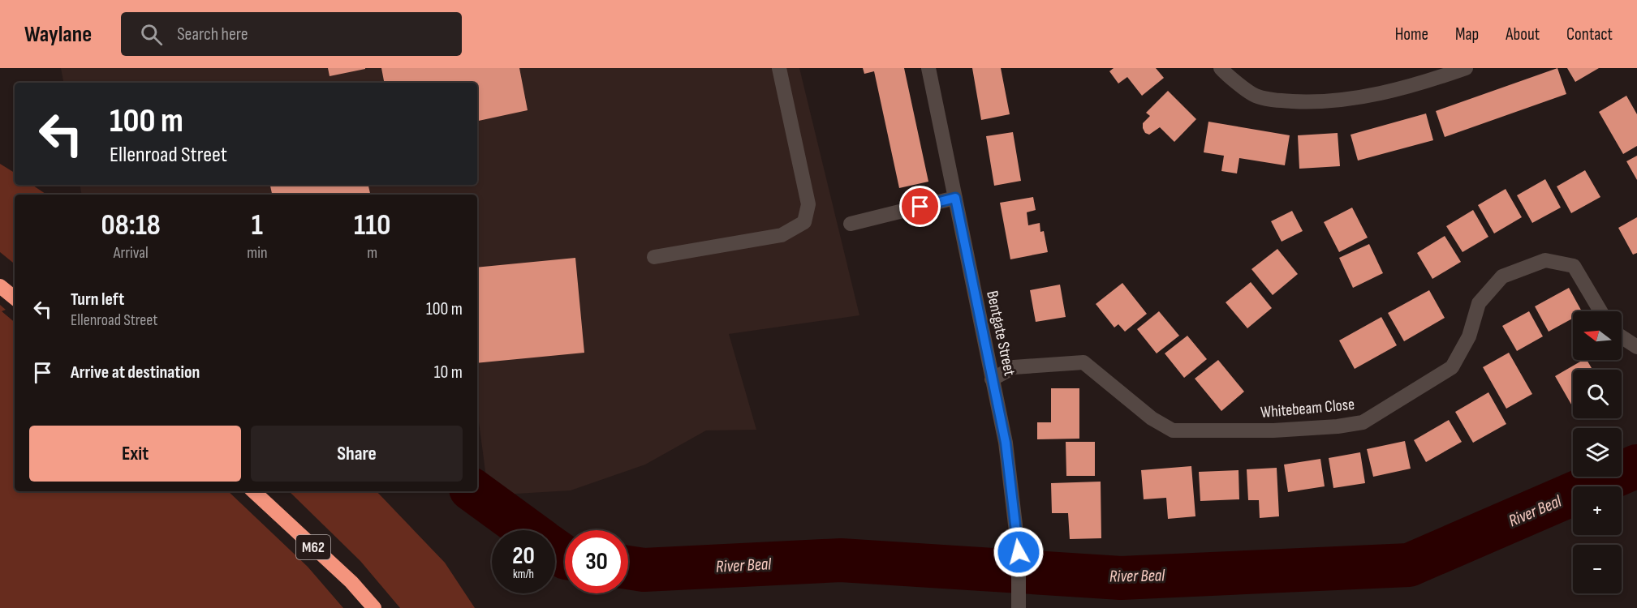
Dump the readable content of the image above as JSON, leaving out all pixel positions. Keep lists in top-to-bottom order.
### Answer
{
  "streets": {
    "highway": ["M62"],
    "street": ["Bentgate Street", "Whitebeam Close"]
  },
  "crossings": [
    ["Bentgate Street", "Whitebeam Close"]
  ],
  "water": ["River Beal"],
  "north": "left",
  "page": {
    "header": "Waylane",
    "search": "Search here",
    "nav": [
      "Home",
      "Map",
      "About",
      "Contact"
    ],
    "turn": ["100 m", "Ellenroad Street"],
    "eta": [
      "08:18",
      "Arrival",
      "1",
      "min",
      "110",
      "m"
    ],
    "list": [
      {
        "name": "Turn left",
        "note": "Ellenroad Street",
        "value": "100 m"
      },
      {
        "name": "Arrive at destination",
        "value": "10 m"
      }
    ],
    "map_buttons": ["+", "−"],
    "buttons": ["Exit", "Share"],
    "speed": "20 km/h",
    "limit": "30"
  }
}
